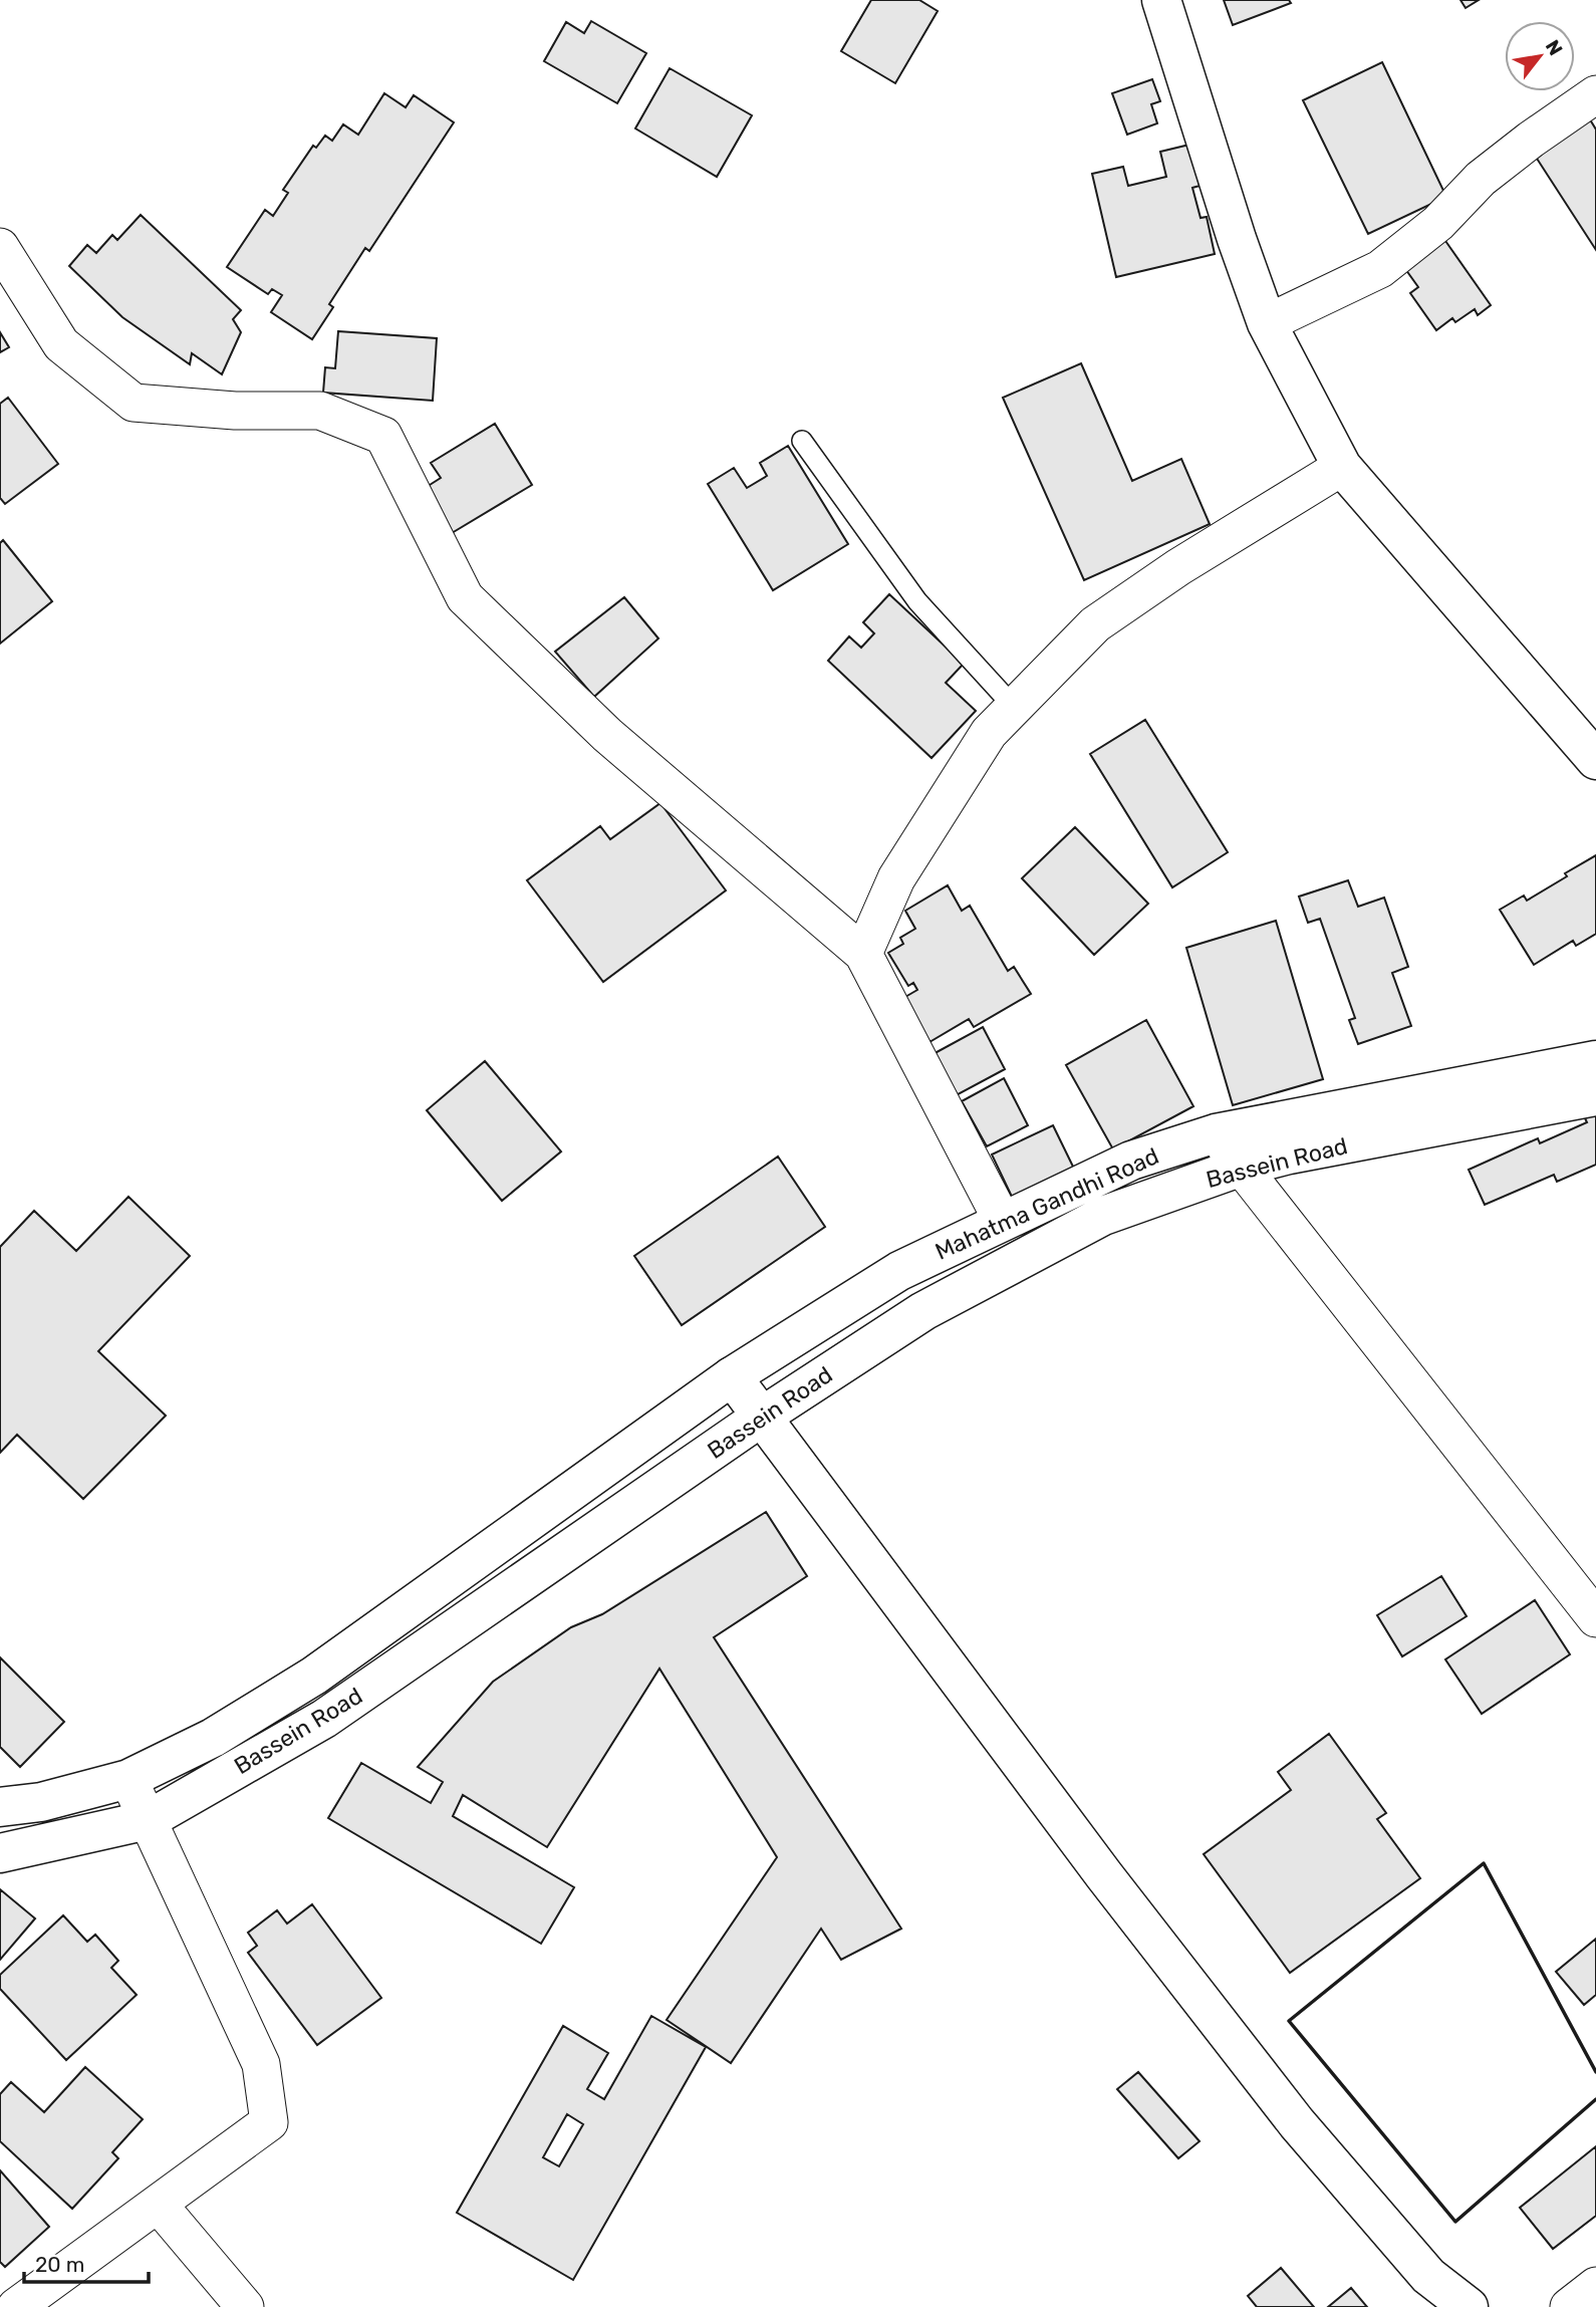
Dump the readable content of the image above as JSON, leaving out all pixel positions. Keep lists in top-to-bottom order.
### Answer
{
  "streets": {
    "main road": ["Bassein Road", "Mahatma Gandhi Road"]
  },
  "crossings": [
    ["Bassein Road", "Mahatma Gandhi Road"]
  ],
  "scale_bar": "20 m",
  "north": "top right"
}
